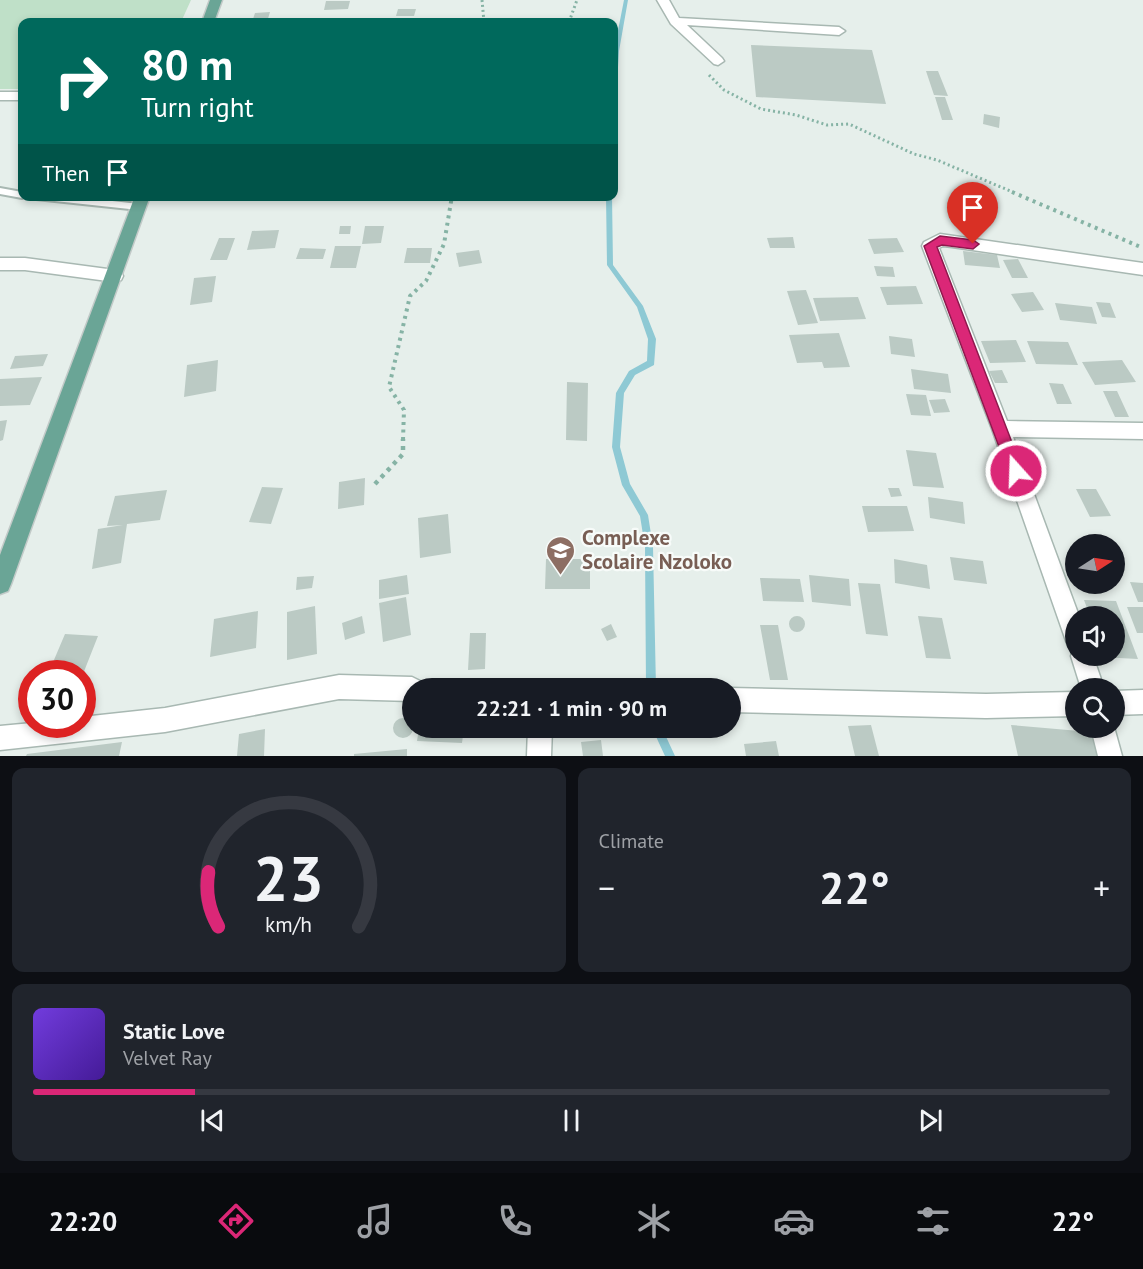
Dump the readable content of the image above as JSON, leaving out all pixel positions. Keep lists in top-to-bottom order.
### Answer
{
  "places": {
    "school or university": ["Complexe Scolaire Nzoloko"]
  },
  "north": "right",
  "page": {
    "turn": ["80 m", "Turn right"],
    "then": "Then",
    "limit": "30",
    "trip": "22:21 · 1 min · 90 m",
    "tile": "Climate",
    "heat": ["−", "22°", "+"],
    "song": ["Static Love", "Velvet Ray"],
    "tabs": ["22:20", "22°"],
    "gauge": ["23", "km/h"]
  }
}
